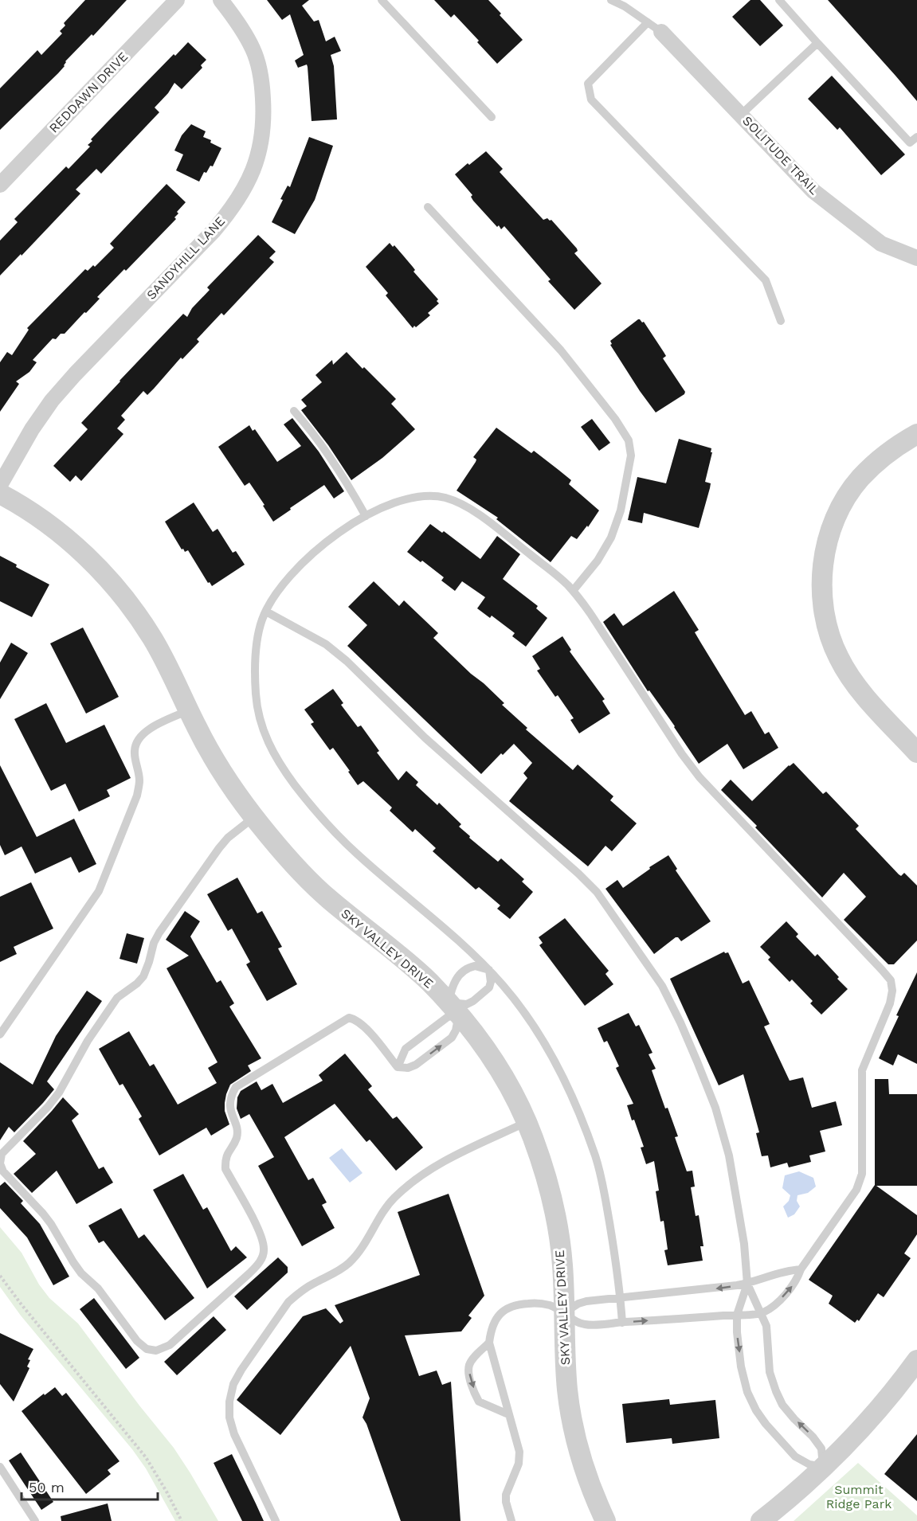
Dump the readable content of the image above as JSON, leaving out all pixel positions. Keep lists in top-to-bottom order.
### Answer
{
  "streets": {
    "street": [
      "REDDAWN DRIVE",
      "SOLITUDE TRAIL",
      "SANDYHILL LANE",
      "SKY VALLEY DRIVE"
    ]
  },
  "parks": ["Summit Ridge Park"],
  "scale_bar": "50 m"
}
